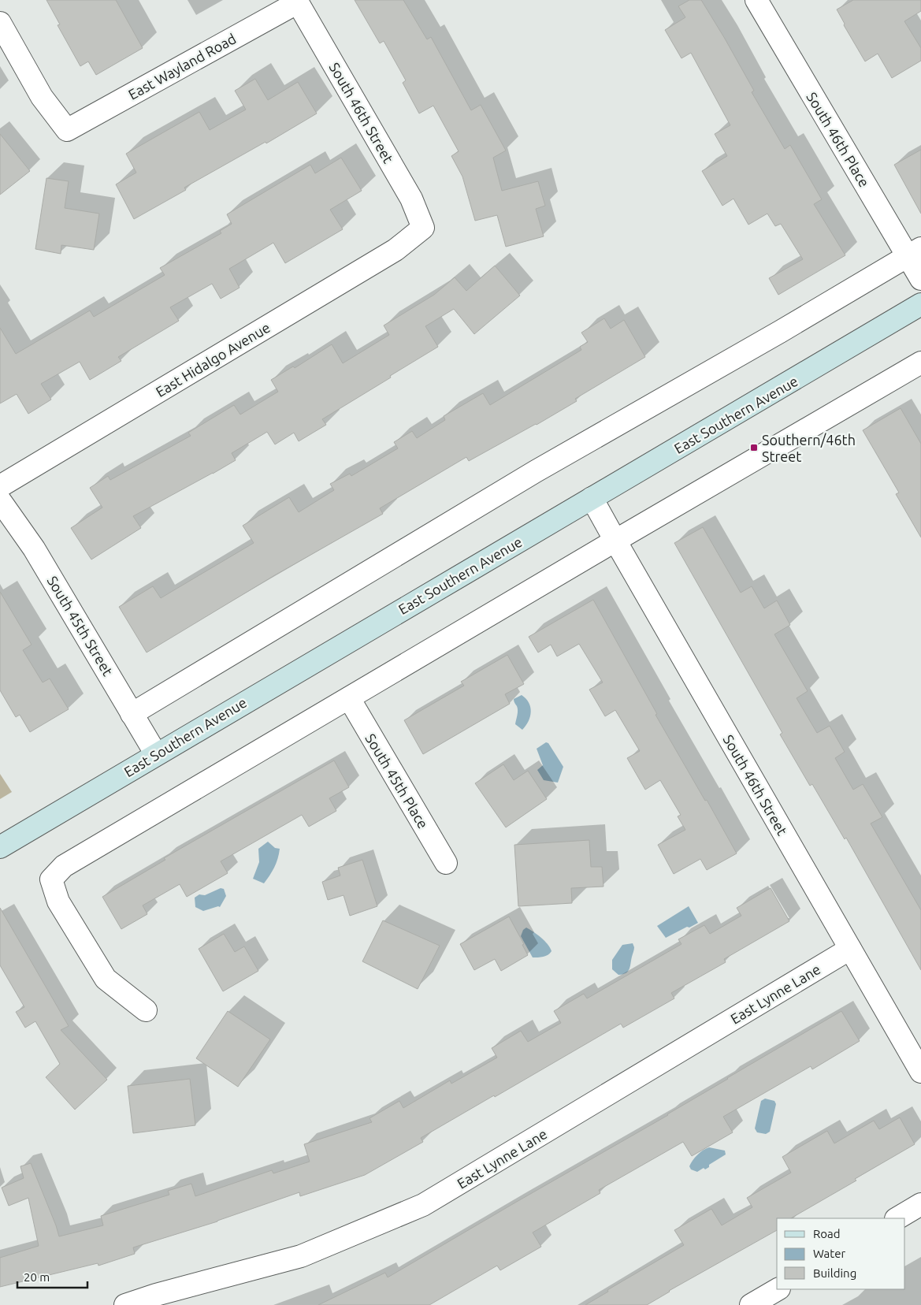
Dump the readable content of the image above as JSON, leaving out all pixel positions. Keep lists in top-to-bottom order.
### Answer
{
  "streets": {
    "main road": ["East Southern Avenue"],
    "street": [
      "East Wayland Road",
      "South 46th Street",
      "South 46th Place",
      "East Hidalgo Avenue",
      "South 45th Street",
      "South 45th Place",
      "East Lynne Lane"
    ]
  },
  "crossings": [
    ["East Wayland Road", "South 46th Street"],
    ["South 46th Street", "East Hidalgo Avenue"],
    ["South 46th Street", "East Southern Avenue"],
    ["South 46th Street", "East Lynne Lane"],
    ["East Southern Avenue", "South 45th Street"]
  ],
  "places": {
    "transit": ["Southern/46th Street"]
  },
  "legend": ["Road", "Water", "Building"],
  "scale_bar": "20 m"
}
